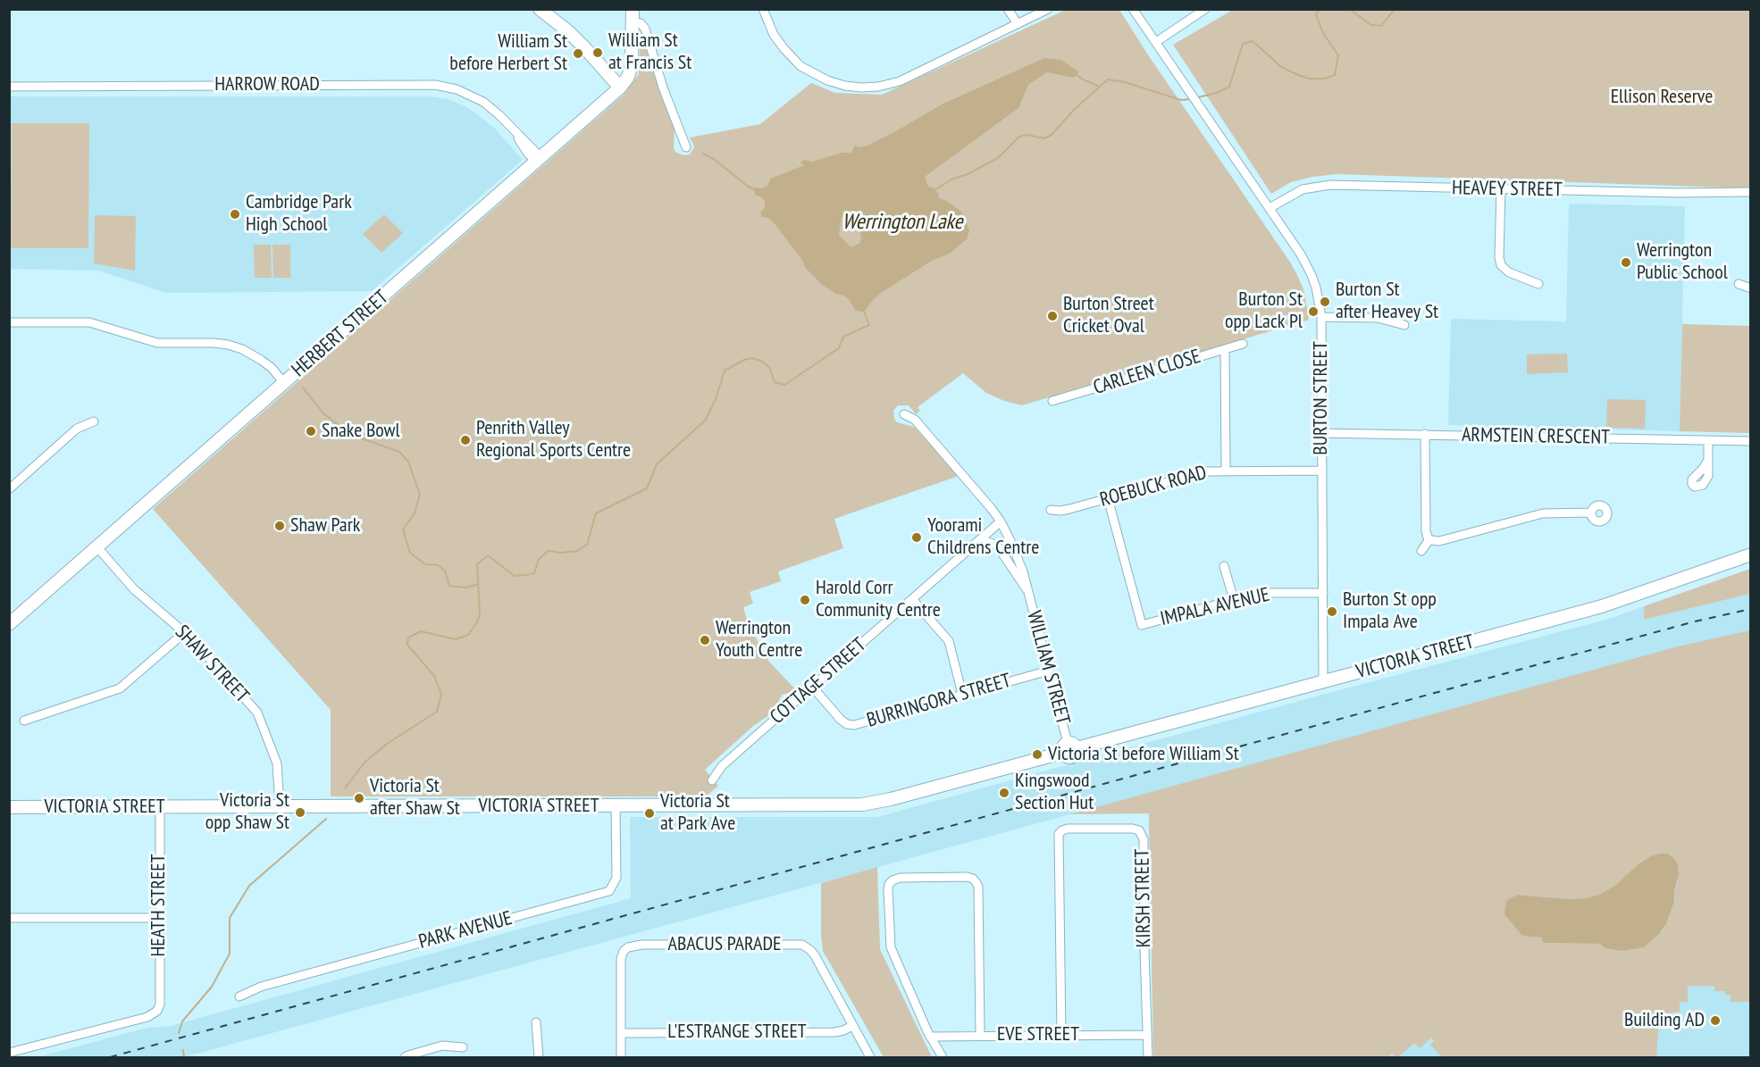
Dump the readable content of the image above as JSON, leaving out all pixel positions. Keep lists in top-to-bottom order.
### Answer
{
  "streets": {
    "street": [
      "HARROW ROAD",
      "HEAVEY STREET",
      "HERBERT STREET",
      "CARLEEN CLOSE",
      "BURTON STREET",
      "ARMSTEIN CRESCENT",
      "ROEBUCK ROAD",
      "IMPALA AVENUE",
      "VICTORIA STREET",
      "SHAW STREET",
      "WILLIAM STREET",
      "COTTAGE STREET",
      "BURRINGORA STREET",
      "KIRSH STREET",
      "HEATH STREET",
      "PARK AVENUE",
      "ABACUS PARADE",
      "L'ESTRANGE STREET",
      "EVE STREET"
    ]
  },
  "crossings": [
    ["HARROW ROAD", "HERBERT STREET"],
    ["HEAVEY STREET", "BURTON STREET"],
    ["HERBERT STREET", "SHAW STREET"],
    ["BURTON STREET", "ARMSTEIN CRESCENT"],
    ["BURTON STREET", "ROEBUCK ROAD"],
    ["BURTON STREET", "IMPALA AVENUE"],
    ["BURTON STREET", "VICTORIA STREET"],
    ["ROEBUCK ROAD", "IMPALA AVENUE"],
    ["VICTORIA STREET", "SHAW STREET"],
    ["VICTORIA STREET", "WILLIAM STREET"],
    ["VICTORIA STREET", "HEATH STREET"],
    ["VICTORIA STREET", "PARK AVENUE"],
    ["WILLIAM STREET", "COTTAGE STREET"],
    ["WILLIAM STREET", "BURRINGORA STREET"],
    ["COTTAGE STREET", "BURRINGORA STREET"],
    ["KIRSH STREET", "EVE STREET"],
    ["ABACUS PARADE", "L'ESTRANGE STREET"]
  ],
  "water": ["Werrington Lake"],
  "parks": ["Ellison Reserve"],
  "places": [
    "William St at Francis St",
    "William St before Herbert St",
    "Cambridge Park High School",
    "Werrington Public School",
    "Burton St after Heavey St",
    "Burton St opp Lack Pl",
    "Burton Street Cricket Oval",
    "Snake Bowl",
    "Penrith Valley Regional Sports Centre",
    "Shaw Park",
    "Yoorami Childrens Centre",
    "Harold Corr Community Centre",
    "Burton St opp Impala Ave",
    "Werrington Youth Centre",
    "Victoria St before William St",
    "Kingswood Section Hut",
    "Victoria St after Shaw St",
    "Victoria St opp Shaw St",
    "Victoria St at Park Ave",
    "Building AD"
  ]
}
